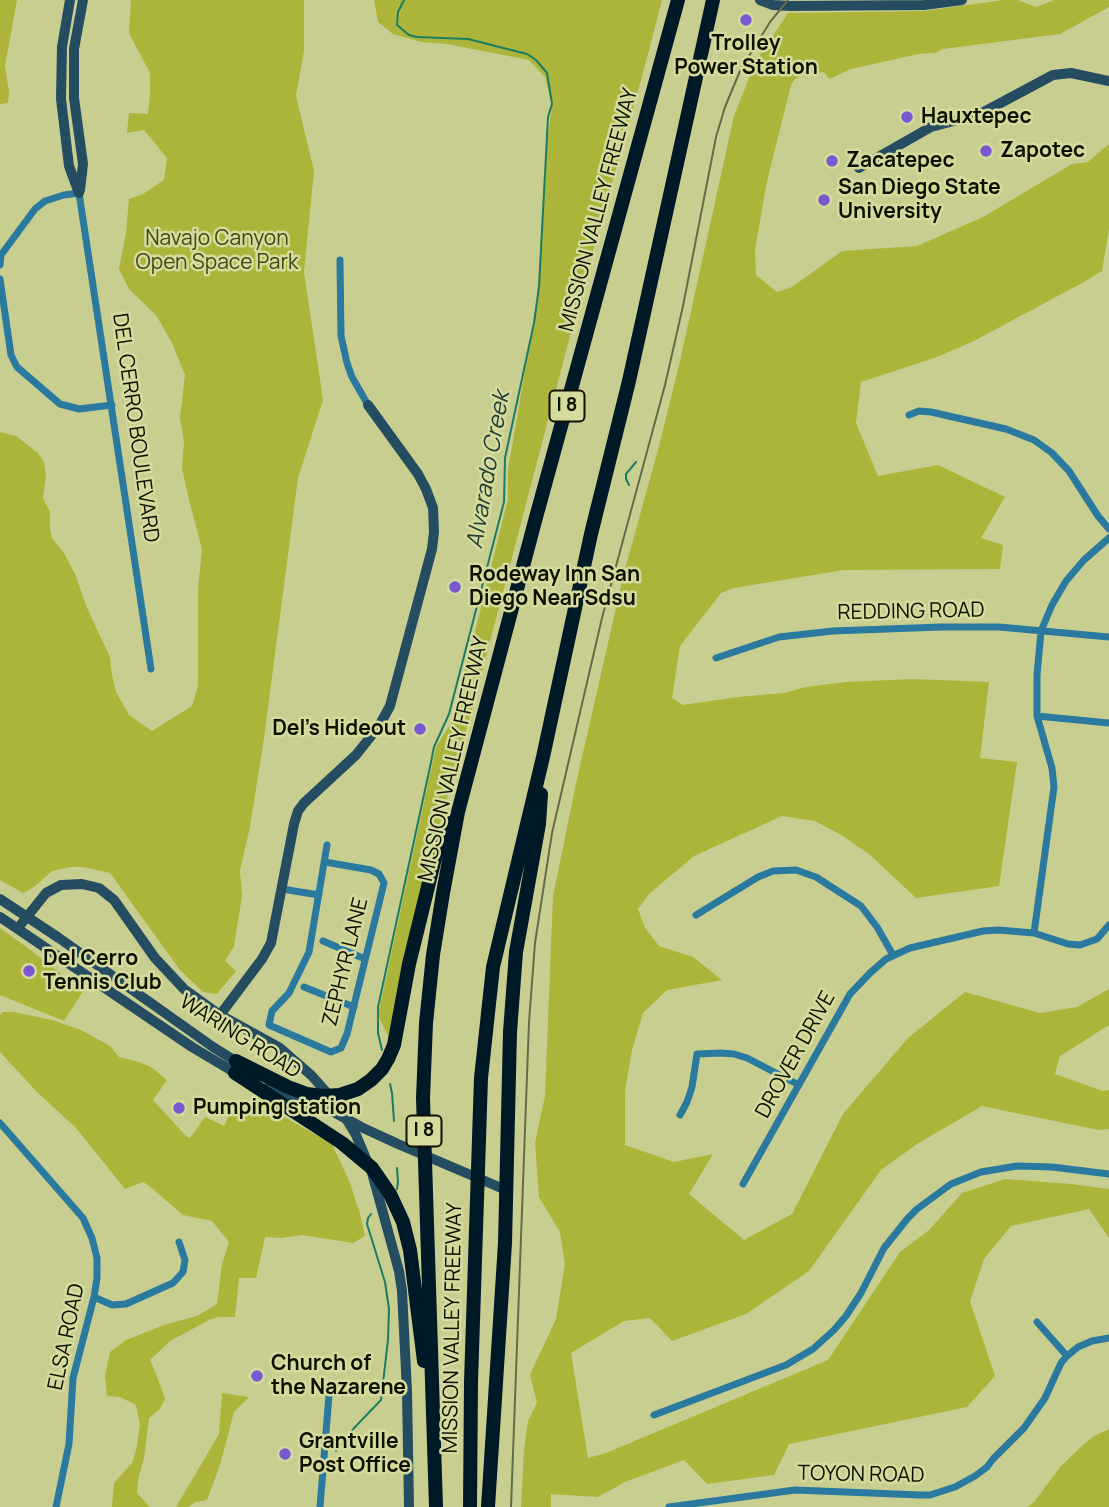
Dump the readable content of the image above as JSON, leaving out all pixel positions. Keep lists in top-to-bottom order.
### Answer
{
  "streets": {
    "highway": ["MISSION VALLEY FREEWAY", "I 8"],
    "street": [
      "DEL CERRO BOULEVARD",
      "REDDING ROAD",
      "ZEPHYR LANE",
      "WARING ROAD",
      "DROVER DRIVE",
      "ELSA ROAD",
      "TOYON ROAD"
    ]
  },
  "water": ["Alvarado Creek"],
  "parks": ["Navajo Canyon Open Space Park"],
  "places": [
    "Trolley Power Station",
    "Hauxtepec",
    "Zapotec",
    "Zacatepec",
    "San Diego State University",
    "Rodeway Inn San Diego Near Sdsu",
    "Del’s Hideout",
    "Del Cerro Tennis Club",
    "Pumping station",
    "Church of the Nazarene",
    "Grantville Post Office"
  ]
}
